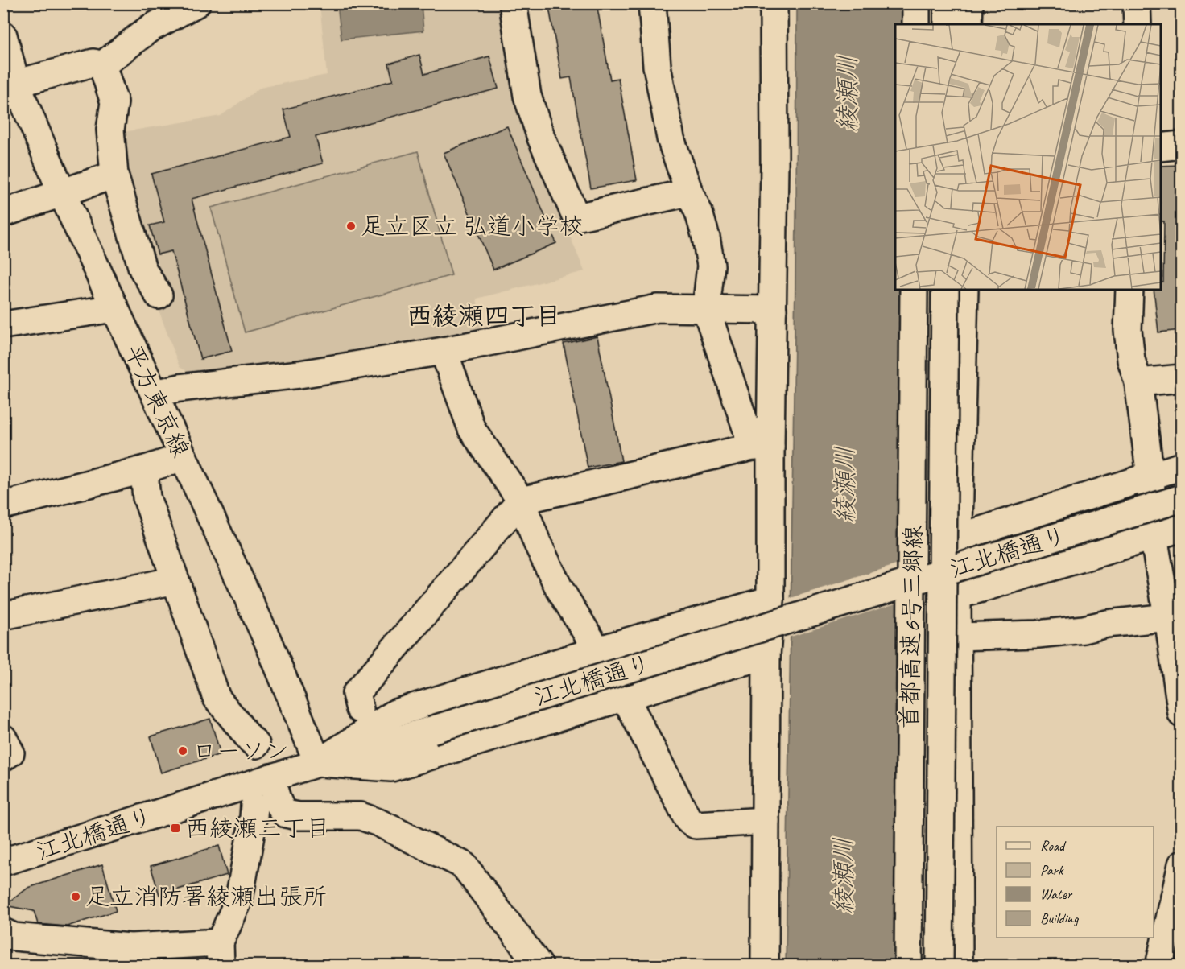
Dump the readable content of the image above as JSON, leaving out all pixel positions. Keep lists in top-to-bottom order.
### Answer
{
  "streets": {
    "main road": ["平方東京線", "江北橋通り", "首都高速6号三郷線"]
  },
  "crossings": [
    ["平方東京線", "江北橋通り"]
  ],
  "districts": ["西綾瀬四丁目"],
  "water": ["綾瀬川"],
  "places": {
    "other": ["足立区立 弘道小学校", "ローソン", "足立消防署綾瀬出張所"],
    "transit": ["西綾瀬三丁目"]
  },
  "legend": [
    "Road",
    "Park",
    "Water",
    "Building"
  ]
}
